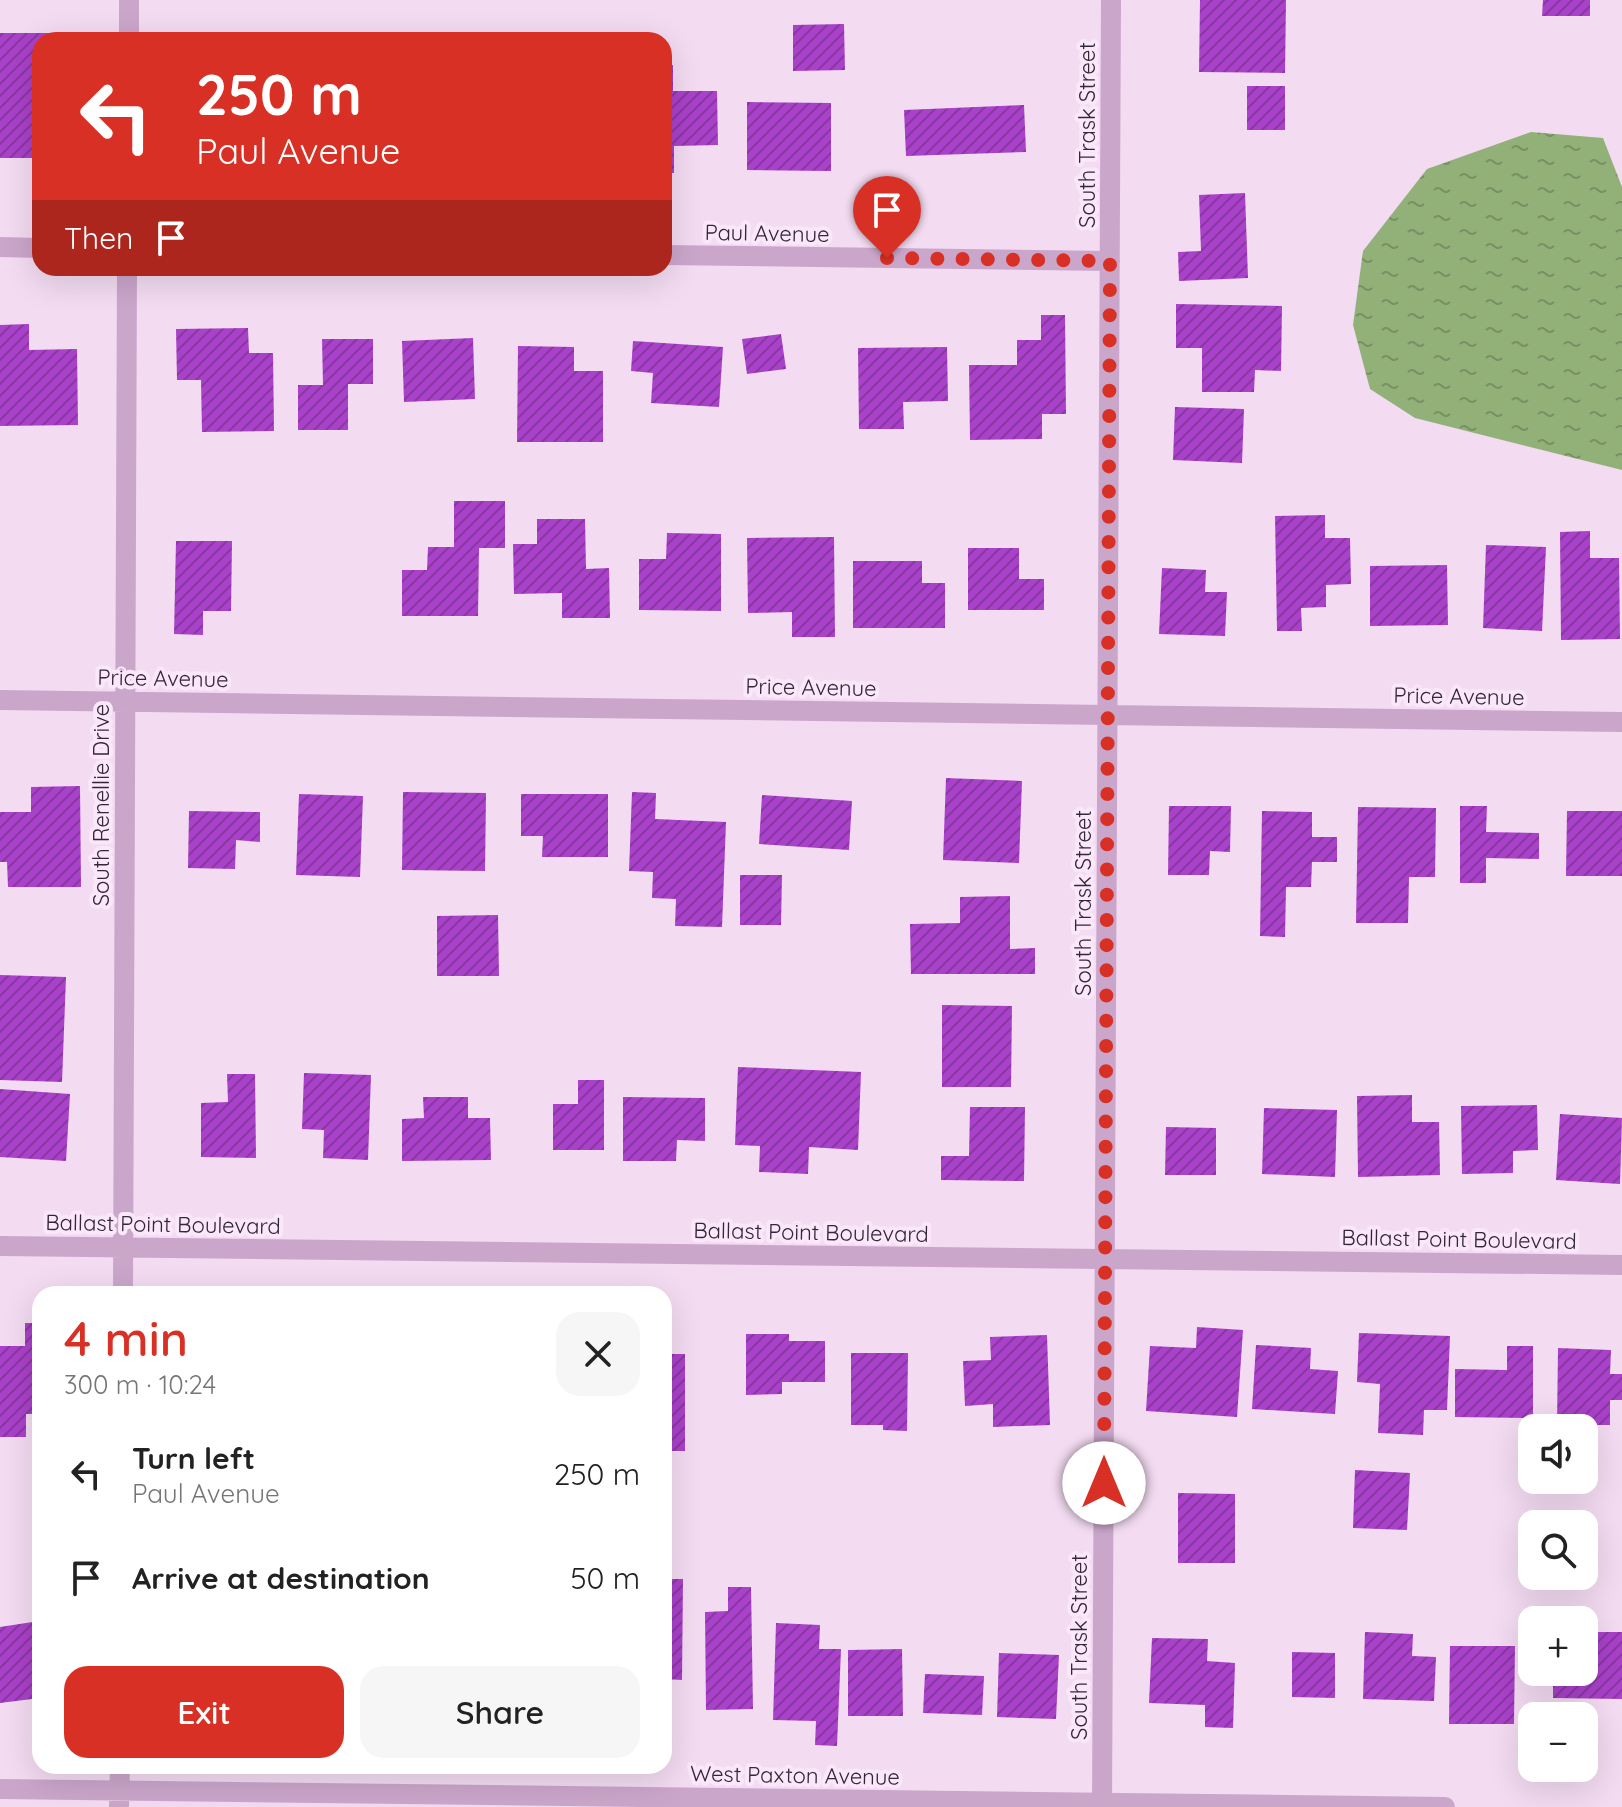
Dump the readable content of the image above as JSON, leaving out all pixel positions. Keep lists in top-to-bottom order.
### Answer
{
  "streets": {
    "street": [
      "South Trask Street",
      "Paul Avenue",
      "Price Avenue",
      "South Renellie Drive",
      "Ballast Point Boulevard",
      "West Paxton Avenue"
    ]
  },
  "crossings": [
    ["South Trask Street", "Paul Avenue"],
    ["South Trask Street", "Price Avenue"],
    ["South Trask Street", "Ballast Point Boulevard"],
    ["South Trask Street", "West Paxton Avenue"],
    ["Price Avenue", "South Renellie Drive"],
    ["South Renellie Drive", "Ballast Point Boulevard"]
  ],
  "page": {
    "turn": ["250 m", "Paul Avenue"],
    "then": "Then",
    "heading": ["4 min", "300 m · 10:24"],
    "map_buttons": ["+", "−"],
    "list": [
      {
        "name": "Turn left",
        "note": "Paul Avenue",
        "value": "250 m"
      },
      {
        "name": "Arrive at destination",
        "value": "50 m"
      }
    ],
    "buttons": ["Exit", "Share"]
  }
}
